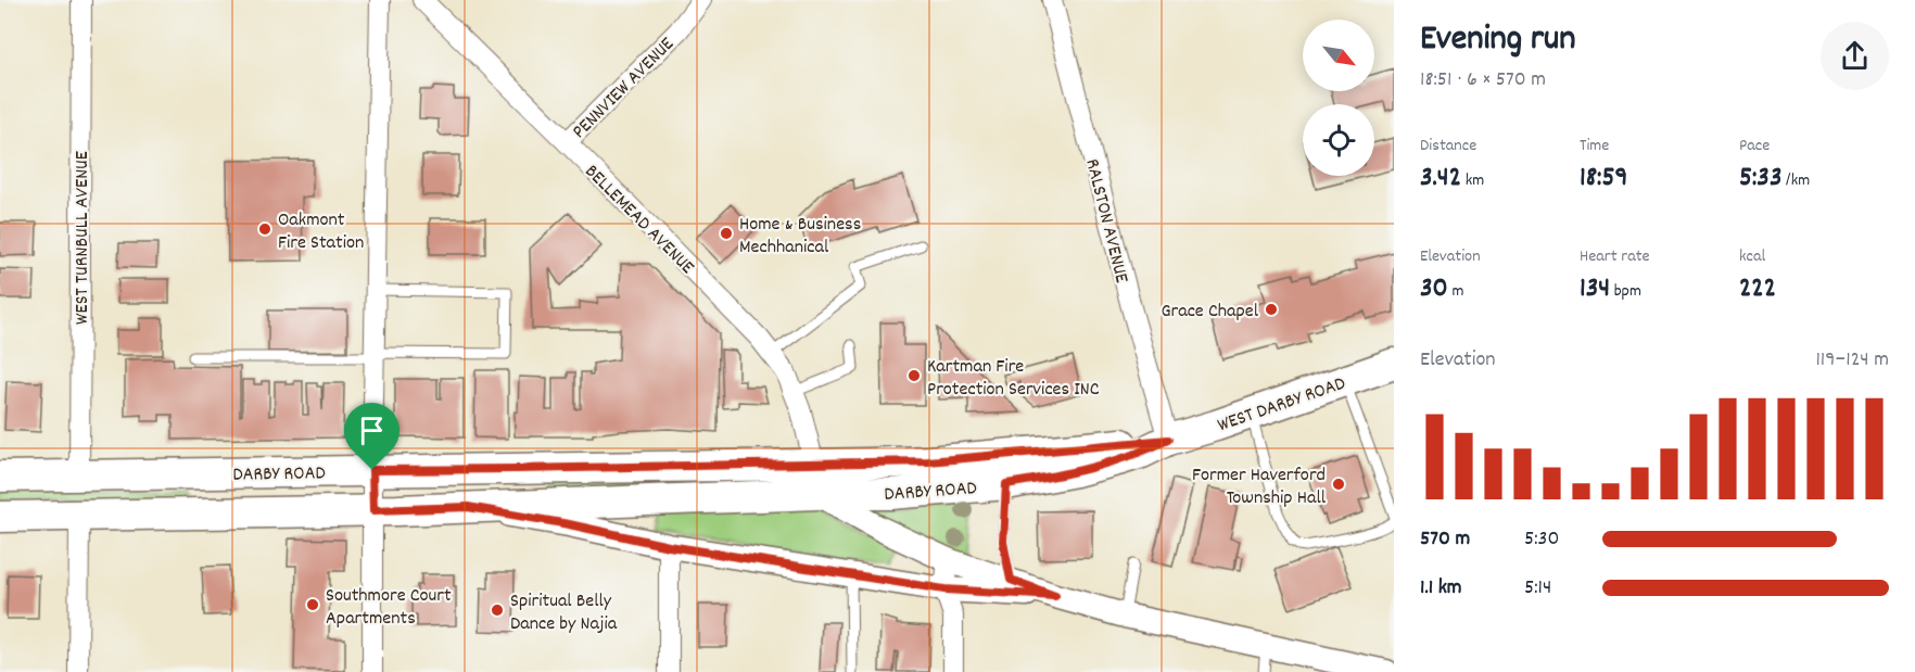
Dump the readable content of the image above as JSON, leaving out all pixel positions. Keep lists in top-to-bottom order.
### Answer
{
  "streets": {
    "main road": ["WEST DARBY ROAD", "DARBY ROAD"],
    "street": [
      "PENNVIEW AVENUE",
      "BELLEMEAD AVENUE",
      "RALSTON AVENUE",
      "WEST TURNBULL AVENUE"
    ]
  },
  "crossings": [
    ["PENNVIEW AVENUE", "BELLEMEAD AVENUE"],
    ["BELLEMEAD AVENUE", "DARBY ROAD"],
    ["RALSTON AVENUE", "WEST DARBY ROAD"],
    ["RALSTON AVENUE", "DARBY ROAD"],
    ["WEST TURNBULL AVENUE", "DARBY ROAD"],
    ["WEST DARBY ROAD", "DARBY ROAD"]
  ],
  "places": [
    "Oakmont Fire Station",
    "Home & Business Mechhanical",
    "Grace Chapel",
    "Kartman Fire Protection Services INC",
    "Former Haverford Township Hall",
    "Southmore Court Apartments",
    "Spiritual Belly Dance by Najia"
  ],
  "north": "bottom right",
  "page": {
    "heading": ["Evening run", "18:51 · 6 × 570 m"],
    "stats": [
      ["Distance", "3.42 km"],
      ["Time", "18:59"],
      ["Pace", "5:33 /km"],
      ["Elevation", "30 m"],
      ["Heart rate", "134 bpm"],
      ["kcal", "222"]
    ],
    "chart": ["Elevation", "119–124 m"],
    "list": [
      {
        "name": "570 m",
        "note": "5:30"
      },
      {
        "name": "1.1 km",
        "note": "5:14"
      }
    ]
  }
}
